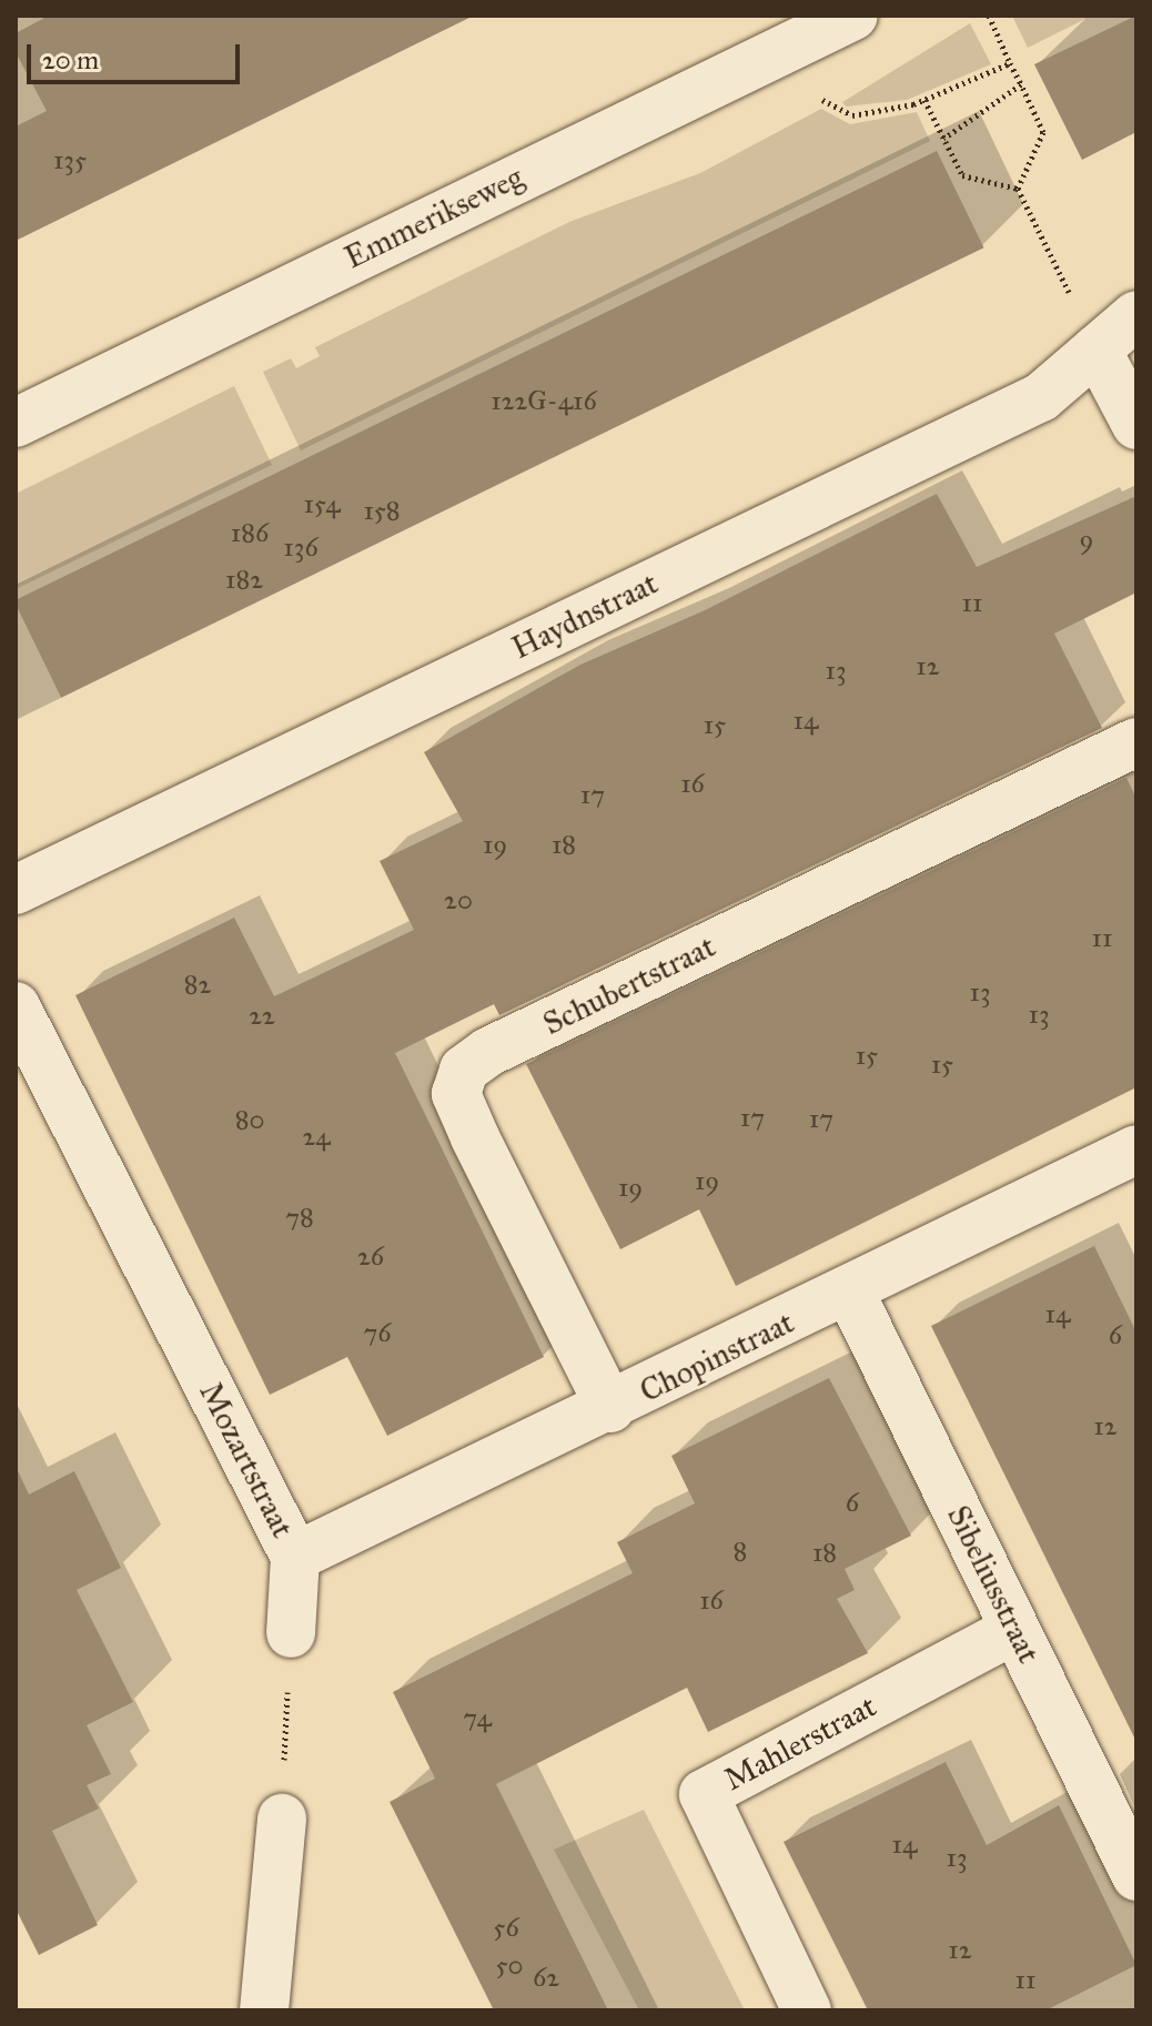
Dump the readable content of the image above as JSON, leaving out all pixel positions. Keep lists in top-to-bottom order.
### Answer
{
  "streets": {
    "street": [
      "Emmerikseweg",
      "Haydnstraat",
      "Schubertstraat",
      "Chopinstraat",
      "Mozartstraat",
      "Sibeliusstraat",
      "Mahlerstraat"
    ]
  },
  "crossings": [
    ["Schubertstraat", "Chopinstraat"],
    ["Chopinstraat", "Mozartstraat"],
    ["Chopinstraat", "Sibeliusstraat"],
    ["Sibeliusstraat", "Mahlerstraat"]
  ],
  "house_numbers": [
    "135",
    "122G-416",
    "154",
    "158",
    "186",
    "9",
    "136",
    "182",
    "11",
    "12",
    "13",
    "14",
    "15",
    "16",
    "17",
    "19",
    "18",
    "20",
    "11",
    "82",
    "13",
    "13",
    "22",
    "15",
    "15",
    "17",
    "17",
    "80",
    "24",
    "19",
    "19",
    "78",
    "26",
    "14",
    "76",
    "6",
    "12",
    "6",
    "8",
    "18",
    "16",
    "74",
    "14",
    "13",
    "56",
    "12",
    "50",
    "62",
    "11"
  ],
  "scale_bar": "20 m"
}
